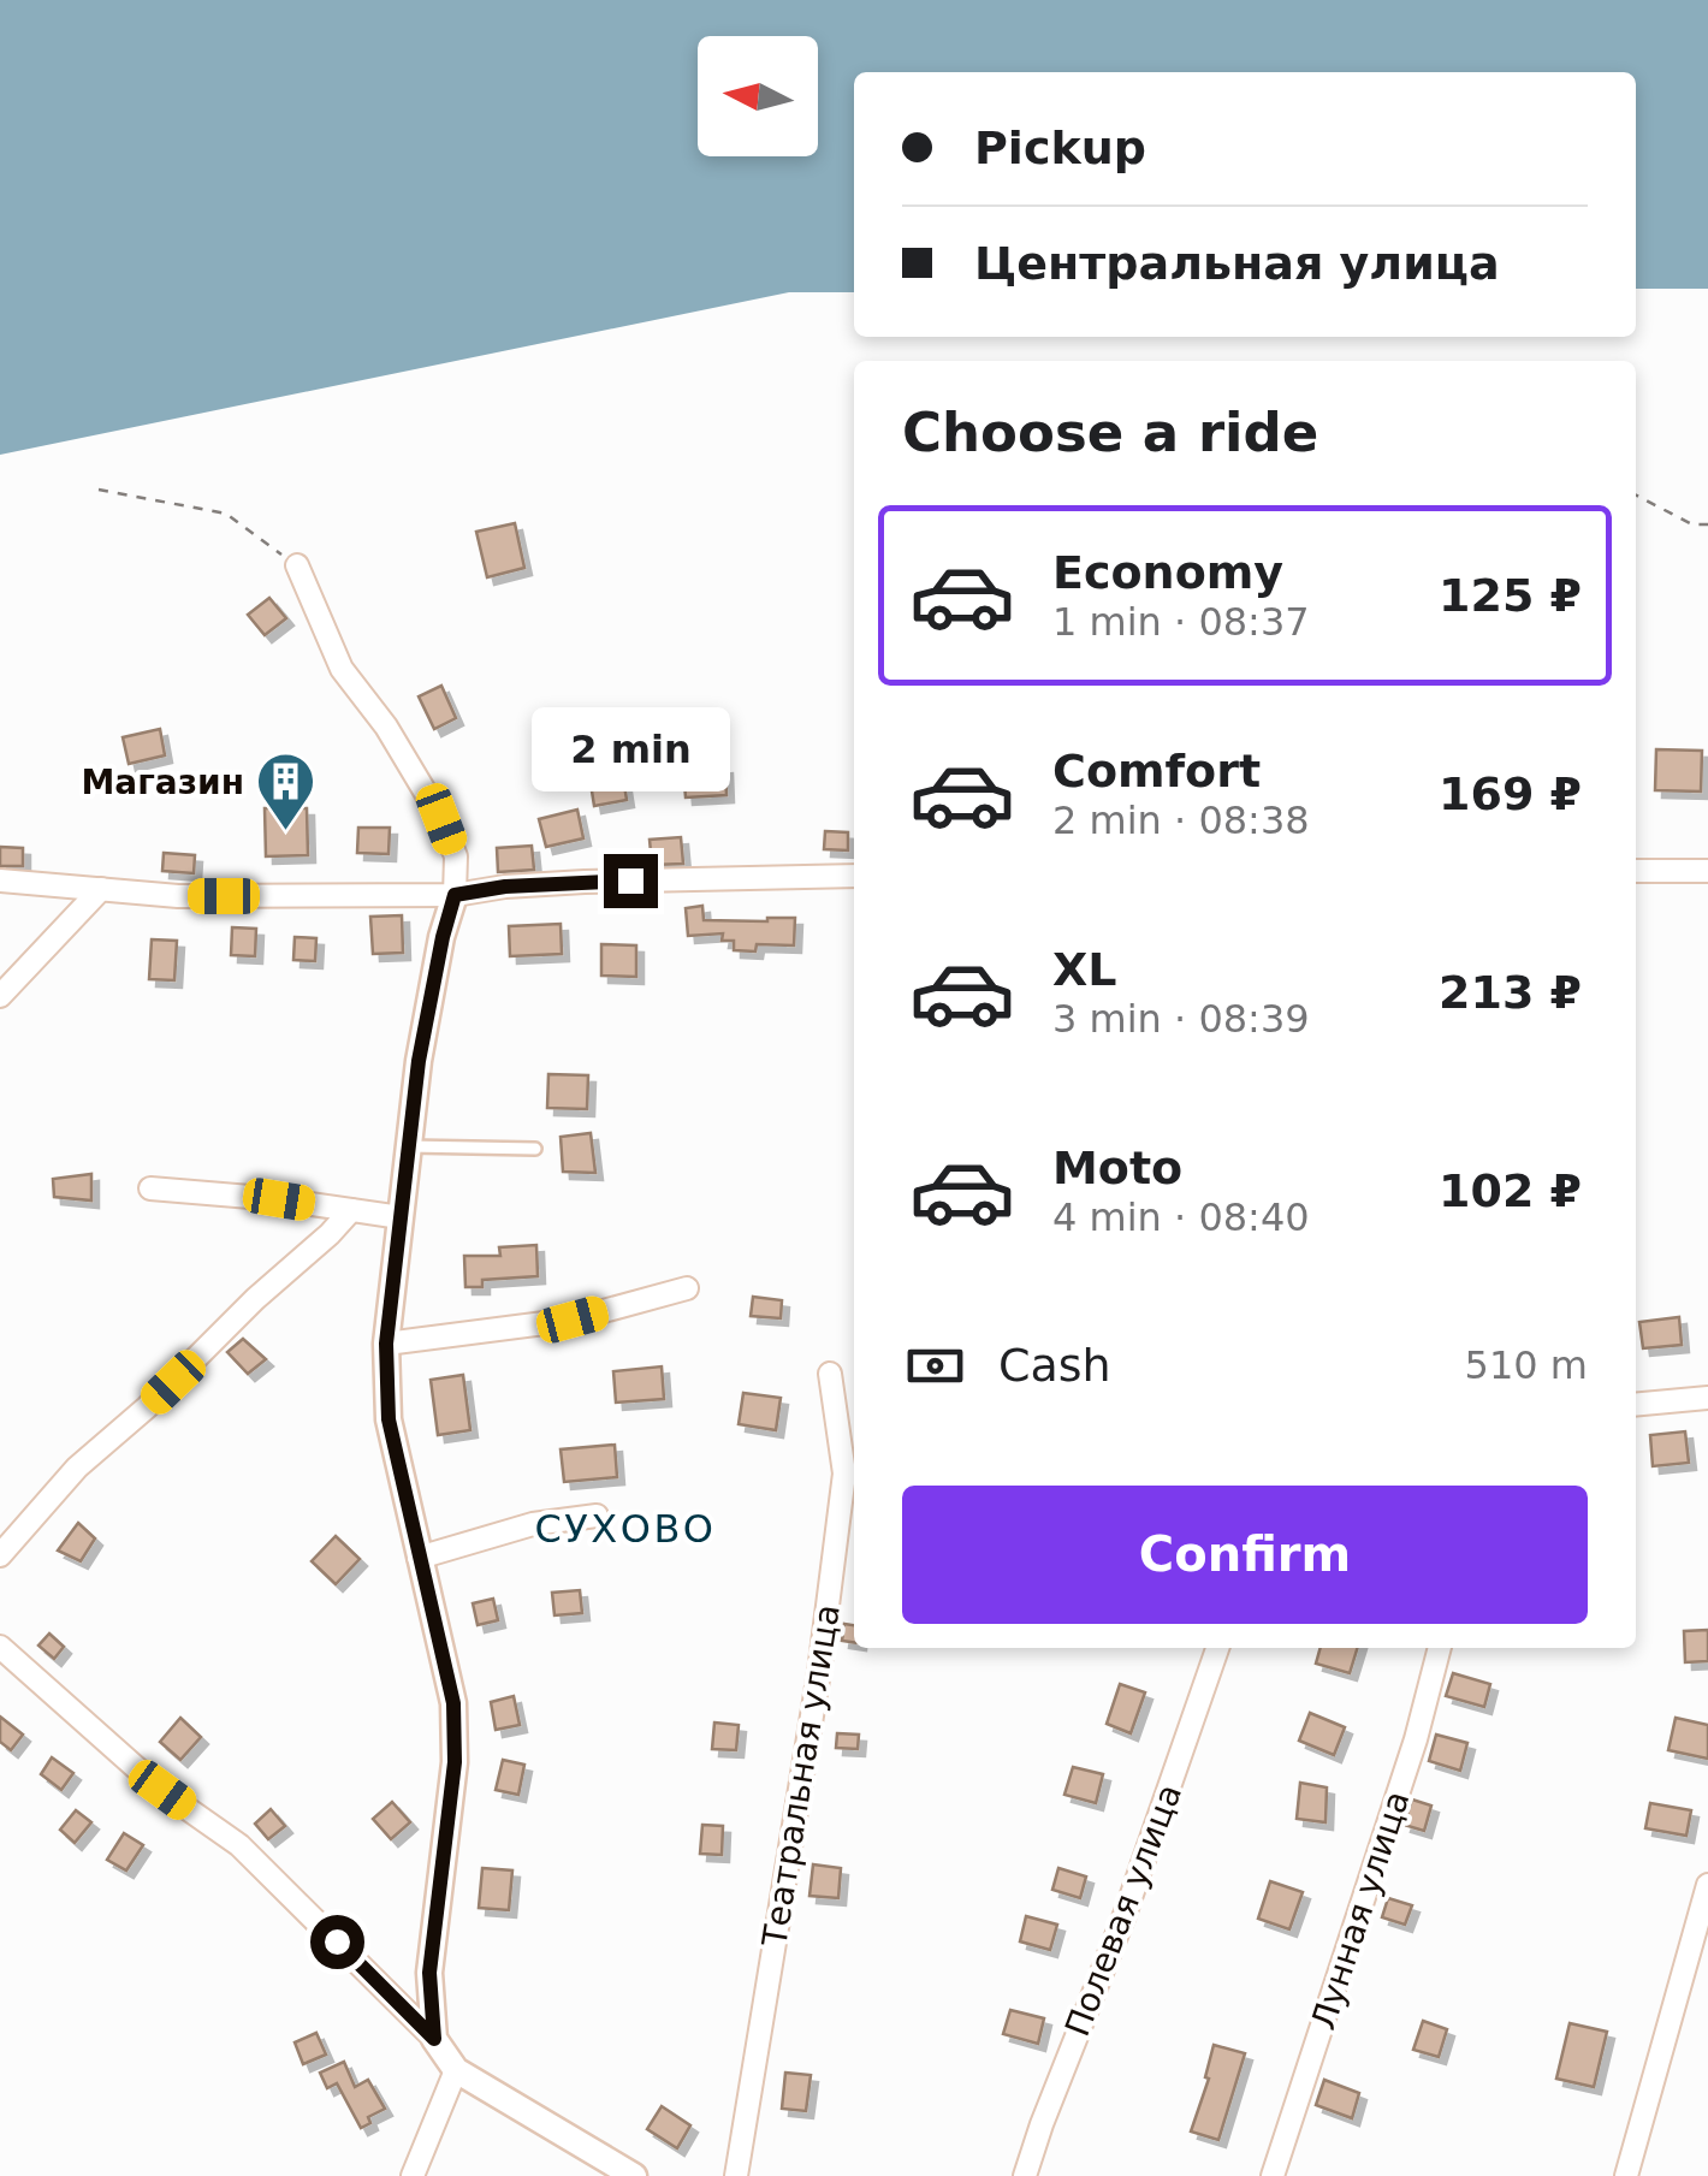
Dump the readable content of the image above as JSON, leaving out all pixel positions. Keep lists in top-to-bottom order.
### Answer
{
  "streets": {
    "street": ["Театральная улица", "Полевая улица", "Лунная улица"]
  },
  "districts": ["СУХОВО"],
  "places": {
    "building": ["Магазин"]
  },
  "north": "left",
  "page": {
    "banner": ["Pickup", "Центральная улица"],
    "heading": "Choose a ride",
    "list": [
      {
        "name": "Economy",
        "note": "1 min · 08:37",
        "value": "125 ₽"
      },
      {
        "name": "Comfort",
        "note": "2 min · 08:38",
        "value": "169 ₽"
      },
      {
        "name": "XL",
        "note": "3 min · 08:39",
        "value": "213 ₽"
      },
      {
        "name": "Moto",
        "note": "4 min · 08:40",
        "value": "102 ₽"
      }
    ],
    "bubble": "2 min",
    "pay": ["Cash", "510 m"],
    "buttons": "Confirm"
  }
}
